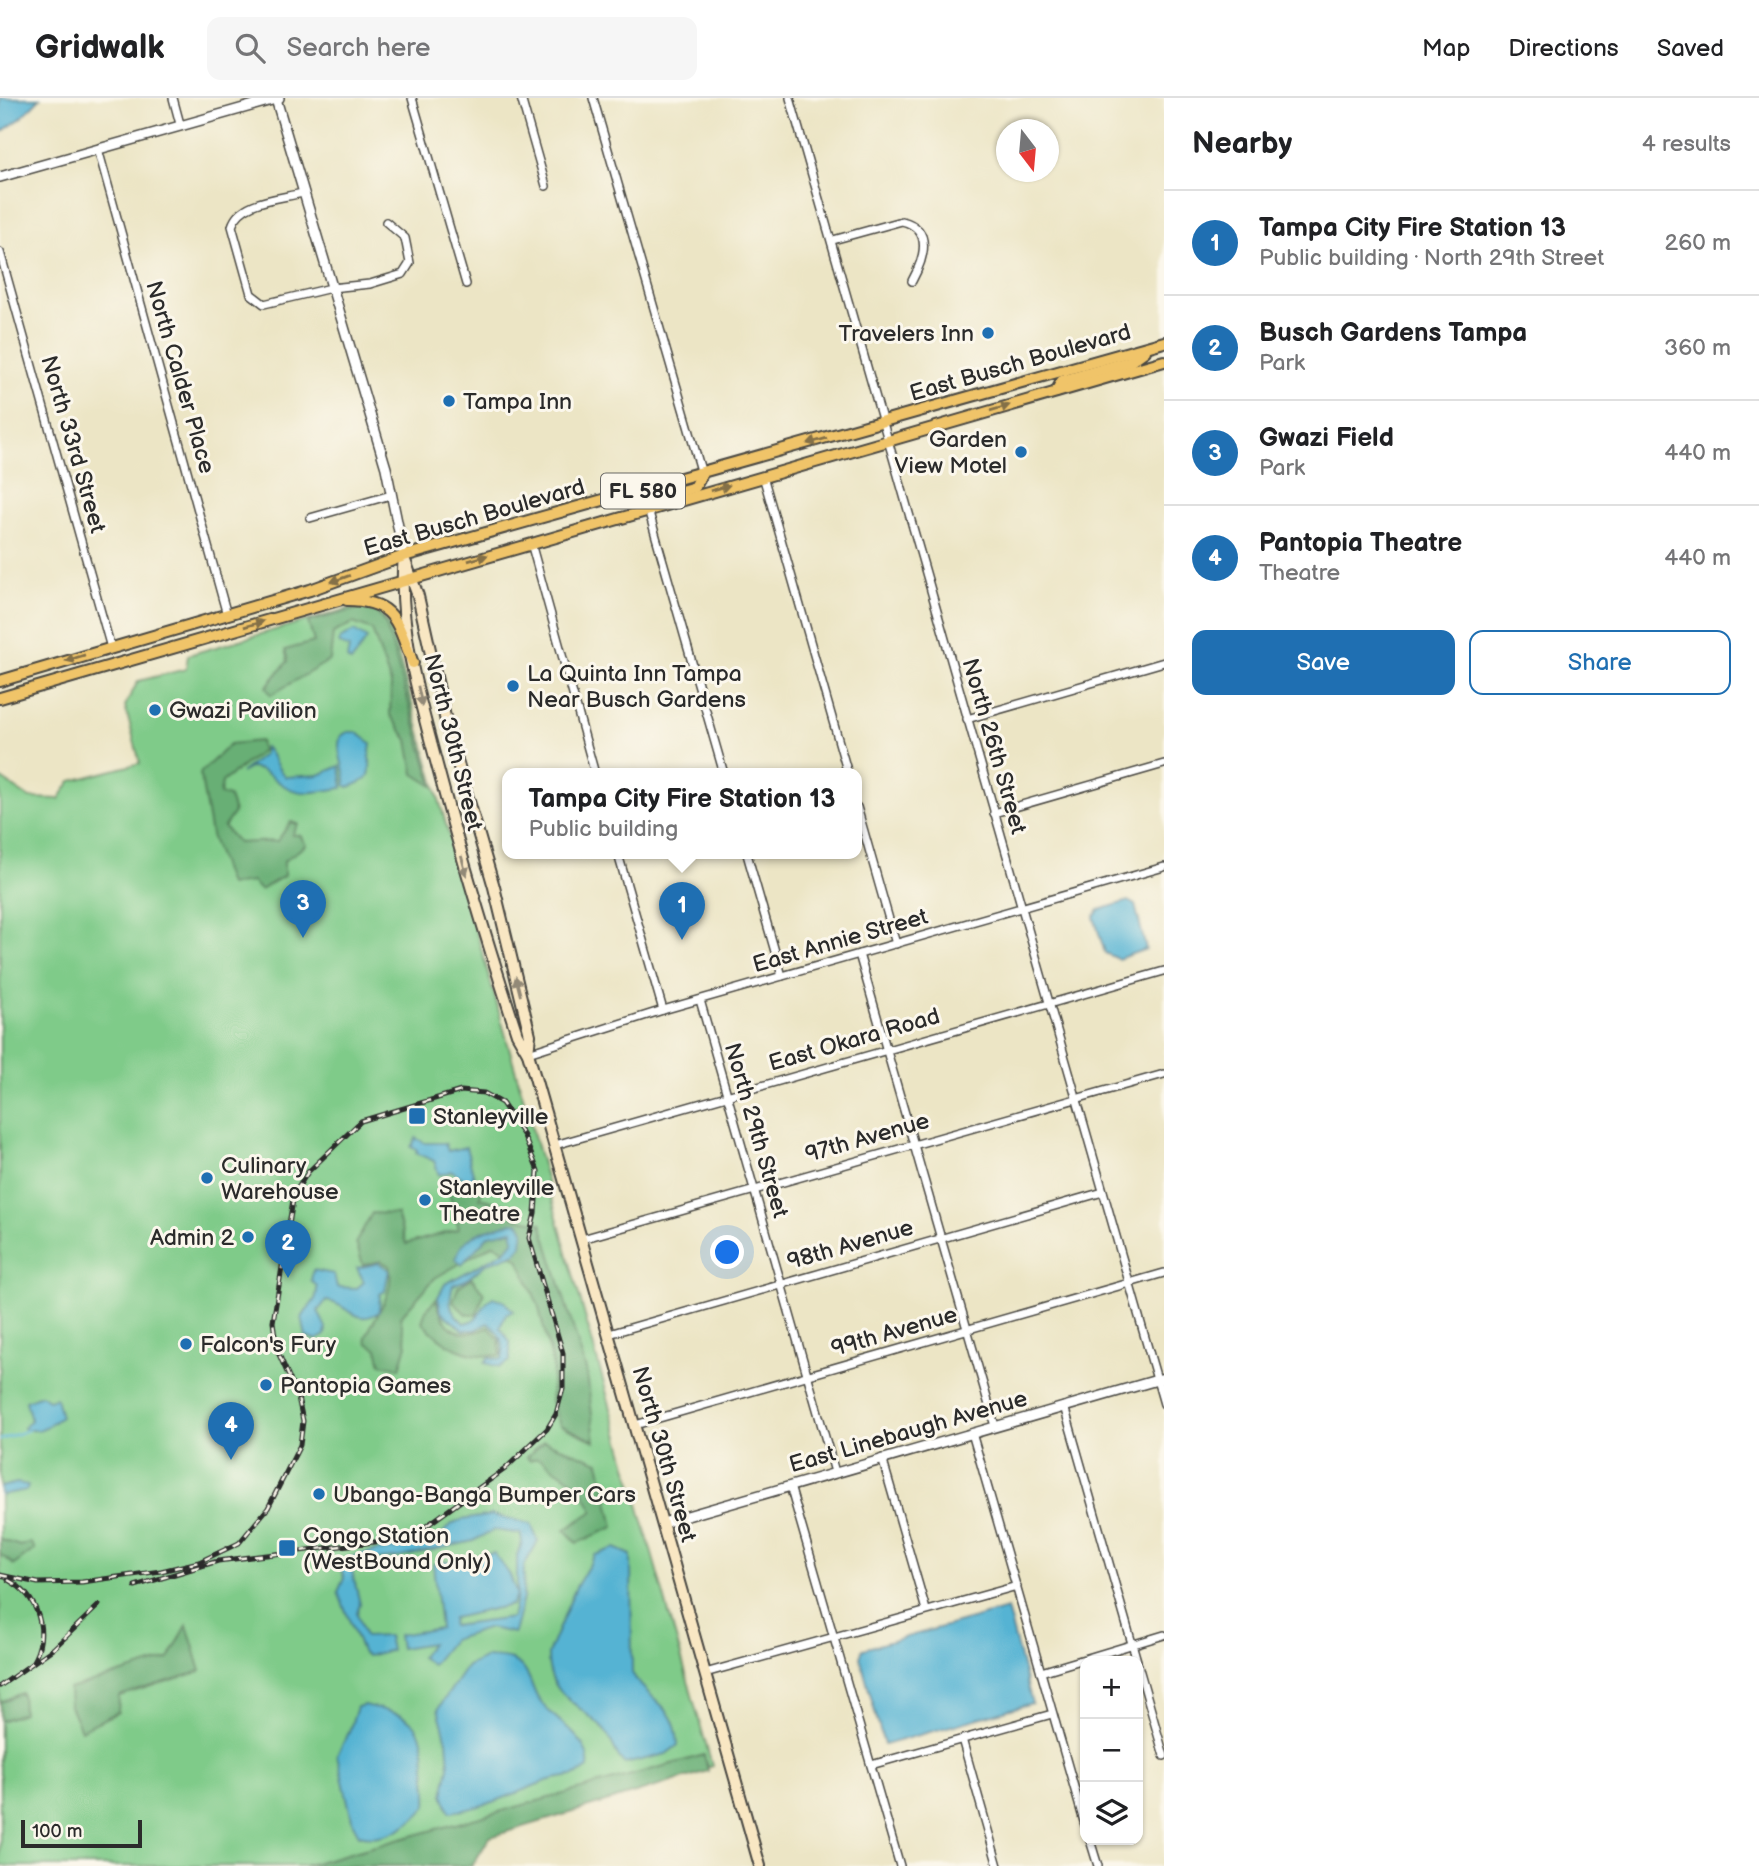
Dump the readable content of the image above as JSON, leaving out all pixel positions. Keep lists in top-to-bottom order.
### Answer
{
  "streets": {
    "main road": ["East Busch Boulevard", "FL 580", "North 30th Street"],
    "street": [
      "North Calder Place",
      "North 33rd Street",
      "North 26th Street",
      "East Annie Street",
      "East Okara Road",
      "North 29th Street",
      "97th Avenue",
      "98th Avenue",
      "99th Avenue",
      "East Linebaugh Avenue"
    ]
  },
  "crossings": [
    ["East Busch Boulevard", "North Calder Place"],
    ["East Busch Boulevard", "North 33rd Street"],
    ["East Busch Boulevard", "North 30th Street"],
    ["East Busch Boulevard", "North 26th Street"],
    ["North 30th Street", "East Annie Street"],
    ["North 30th Street", "East Okara Road"],
    ["North 30th Street", "97th Avenue"],
    ["North 30th Street", "98th Avenue"],
    ["North 30th Street", "99th Avenue"],
    ["North 30th Street", "East Linebaugh Avenue"],
    ["North 26th Street", "East Annie Street"],
    ["North 26th Street", "East Okara Road"],
    ["North 26th Street", "97th Avenue"],
    ["North 26th Street", "98th Avenue"],
    ["North 26th Street", "99th Avenue"],
    ["North 26th Street", "East Linebaugh Avenue"],
    ["East Annie Street", "North 29th Street"],
    ["East Okara Road", "North 29th Street"],
    ["North 29th Street", "97th Avenue"],
    ["North 29th Street", "98th Avenue"],
    ["North 29th Street", "99th Avenue"],
    ["North 29th Street", "East Linebaugh Avenue"]
  ],
  "places": {
    "other": [
      "Travelers Inn",
      "Tampa Inn",
      "Garden View Motel",
      "La Quinta Inn Tampa Near Busch Gardens",
      "Gwazi Pavilion",
      "Culinary Warehouse",
      "Stanleyville Theatre",
      "Admin 2",
      "Falcon's Fury",
      "Pantopia Games",
      "Ubanga-Banga Bumper Cars"
    ],
    "transit": ["Stanleyville", "Congo Station (WestBound Only)"]
  },
  "scale_bar": "100 m",
  "north": "bottom",
  "page": {
    "header": "Gridwalk",
    "search": "Search here",
    "nav": ["Map", "Directions", "Saved"],
    "heading": ["Nearby", "4 results"],
    "list": [
      {
        "mark": "1",
        "name": "Tampa City Fire Station 13",
        "note": "Public building · North 29th Street",
        "value": "260 m"
      },
      {
        "mark": "2",
        "name": "Busch Gardens Tampa",
        "note": "Park",
        "value": "360 m"
      },
      {
        "mark": "3",
        "name": "Gwazi Field",
        "note": "Park",
        "value": "440 m"
      },
      {
        "mark": "4",
        "name": "Pantopia Theatre",
        "note": "Theatre",
        "value": "440 m"
      }
    ],
    "buttons": ["Save", "Share"],
    "popup": ["Tampa City Fire Station 13", "Public building"],
    "pins": [
      "3",
      "1",
      "2",
      "4"
    ],
    "map_buttons": ["+", "−"],
    "scale": "100 m"
  }
}
